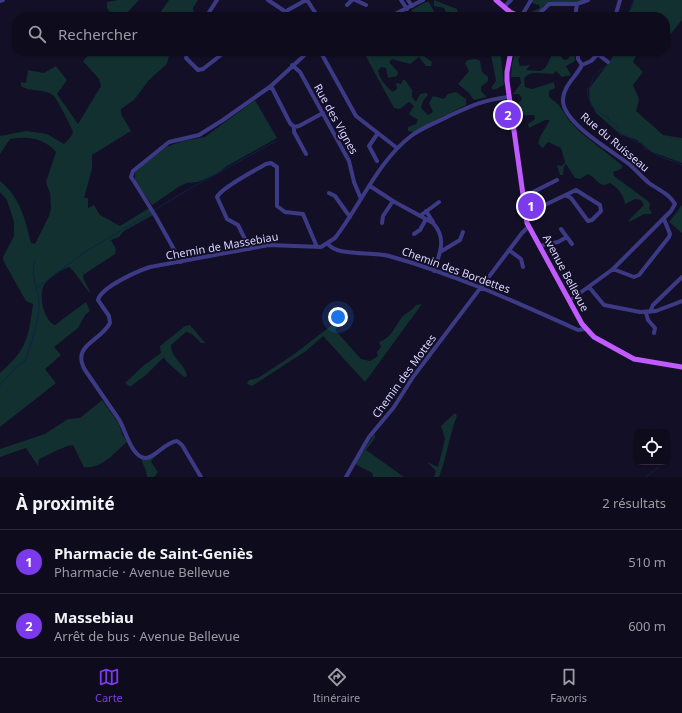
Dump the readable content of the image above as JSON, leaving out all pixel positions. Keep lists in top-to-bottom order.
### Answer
{
  "streets": {
    "main road": ["Avenue Bellevue"],
    "street": [
      "Rue des Vignes",
      "Rue du Ruisseau",
      "Chemin de Massebiau",
      "Chemin des Bordettes",
      "Chemin des Mottes"
    ]
  },
  "crossings": [
    ["Chemin de Massebiau", "Chemin des Bordettes"],
    ["Chemin des Bordettes", "Avenue Bellevue"],
    ["Chemin des Bordettes", "Chemin des Mottes"],
    ["Avenue Bellevue", "Chemin des Mottes"]
  ],
  "page": {
    "search": "Rechercher",
    "pins": ["2", "1"],
    "heading": ["À proximité", "2 résultats"],
    "list": [
      {
        "mark": "1",
        "name": "Pharmacie de Saint-Geniès",
        "note": "Pharmacie · Avenue Bellevue",
        "value": "510 m"
      },
      {
        "mark": "2",
        "name": "Massebiau",
        "note": "Arrêt de bus · Avenue Bellevue",
        "value": "600 m"
      }
    ],
    "nav": ["Carte", "Itinéraire", "Favoris"]
  }
}
